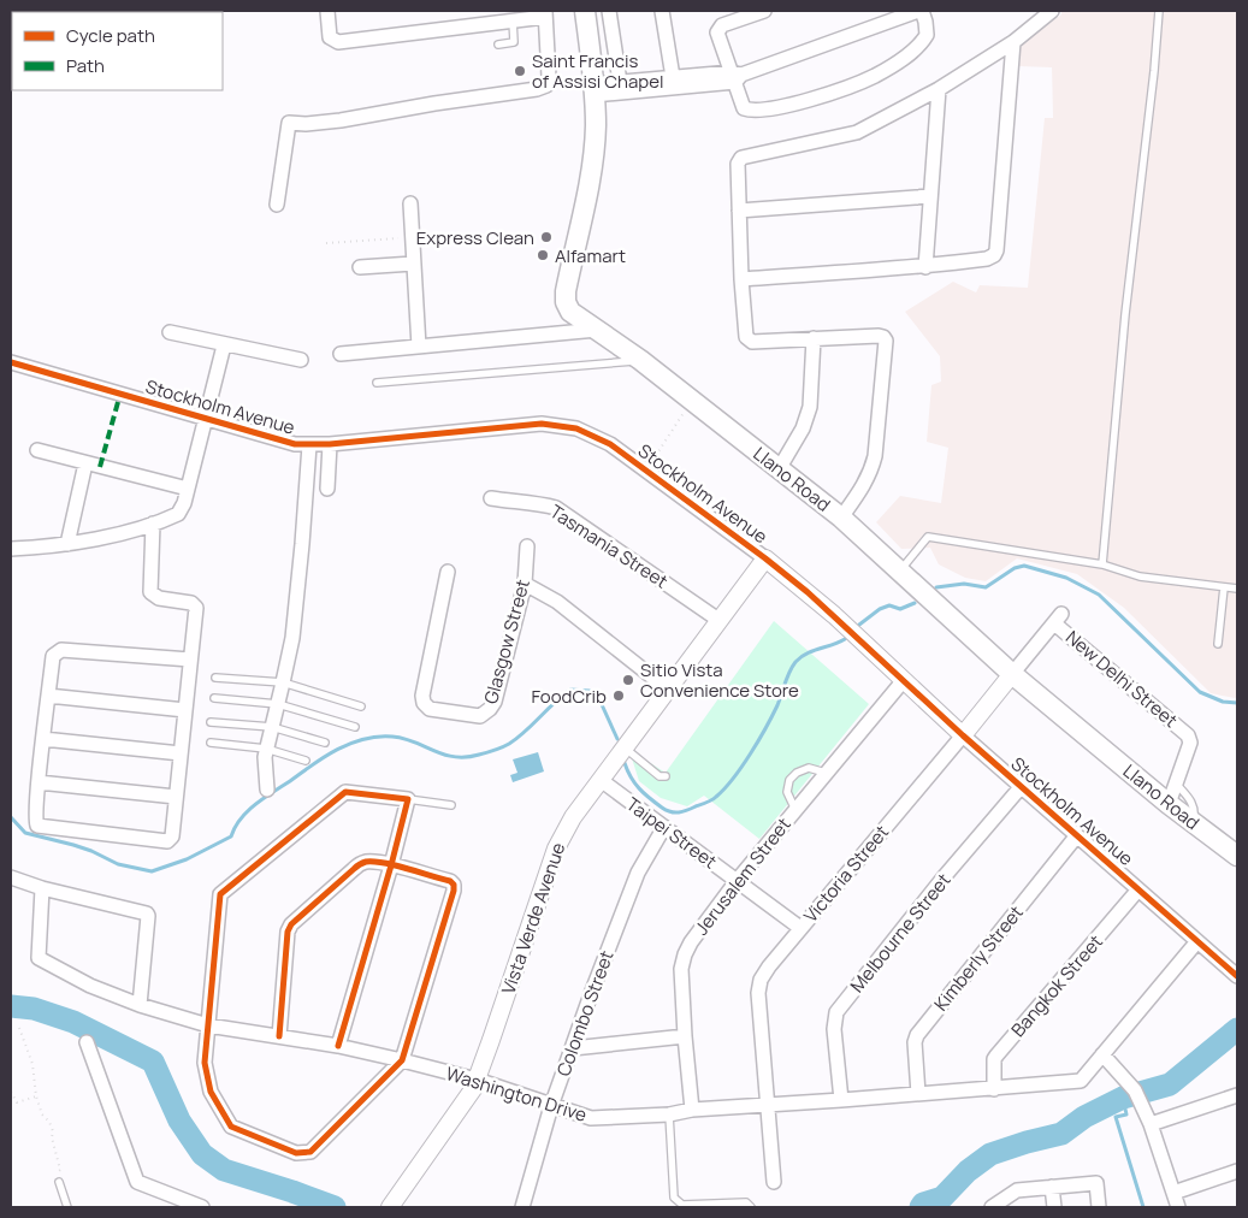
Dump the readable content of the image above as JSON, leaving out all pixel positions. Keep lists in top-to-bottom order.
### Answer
{
  "streets": {
    "main road": ["Llano Road"],
    "street": [
      "Stockholm Avenue",
      "Tasmania Street",
      "Glasgow Street",
      "New Delhi Street",
      "Taipei Street",
      "Victoria Street",
      "Jerusalem Street",
      "Vista Verde Avenue",
      "Melbourne Street",
      "Kimberly Street",
      "Bangkok Street",
      "Colombo Street",
      "Washington Drive"
    ]
  },
  "crossings": [
    ["Stockholm Avenue", "Victoria Street"],
    ["Stockholm Avenue", "Jerusalem Street"],
    ["Stockholm Avenue", "Vista Verde Avenue"],
    ["Stockholm Avenue", "Melbourne Street"],
    ["Stockholm Avenue", "Kimberly Street"],
    ["Stockholm Avenue", "Bangkok Street"],
    ["Llano Road", "New Delhi Street"],
    ["Llano Road", "Victoria Street"],
    ["Tasmania Street", "Vista Verde Avenue"],
    ["New Delhi Street", "Victoria Street"],
    ["Taipei Street", "Victoria Street"],
    ["Taipei Street", "Jerusalem Street"],
    ["Taipei Street", "Vista Verde Avenue"],
    ["Taipei Street", "Colombo Street"],
    ["Victoria Street", "Washington Drive"],
    ["Jerusalem Street", "Washington Drive"],
    ["Vista Verde Avenue", "Washington Drive"],
    ["Melbourne Street", "Washington Drive"],
    ["Kimberly Street", "Washington Drive"],
    ["Bangkok Street", "Washington Drive"],
    ["Colombo Street", "Washington Drive"]
  ],
  "places": [
    "Saint Francis of Assisi Chapel",
    "Express Clean",
    "Alfamart",
    "Sitio Vista Convenience Store",
    "FoodCrib"
  ],
  "legend": ["Cycle path", "Path"]
}
